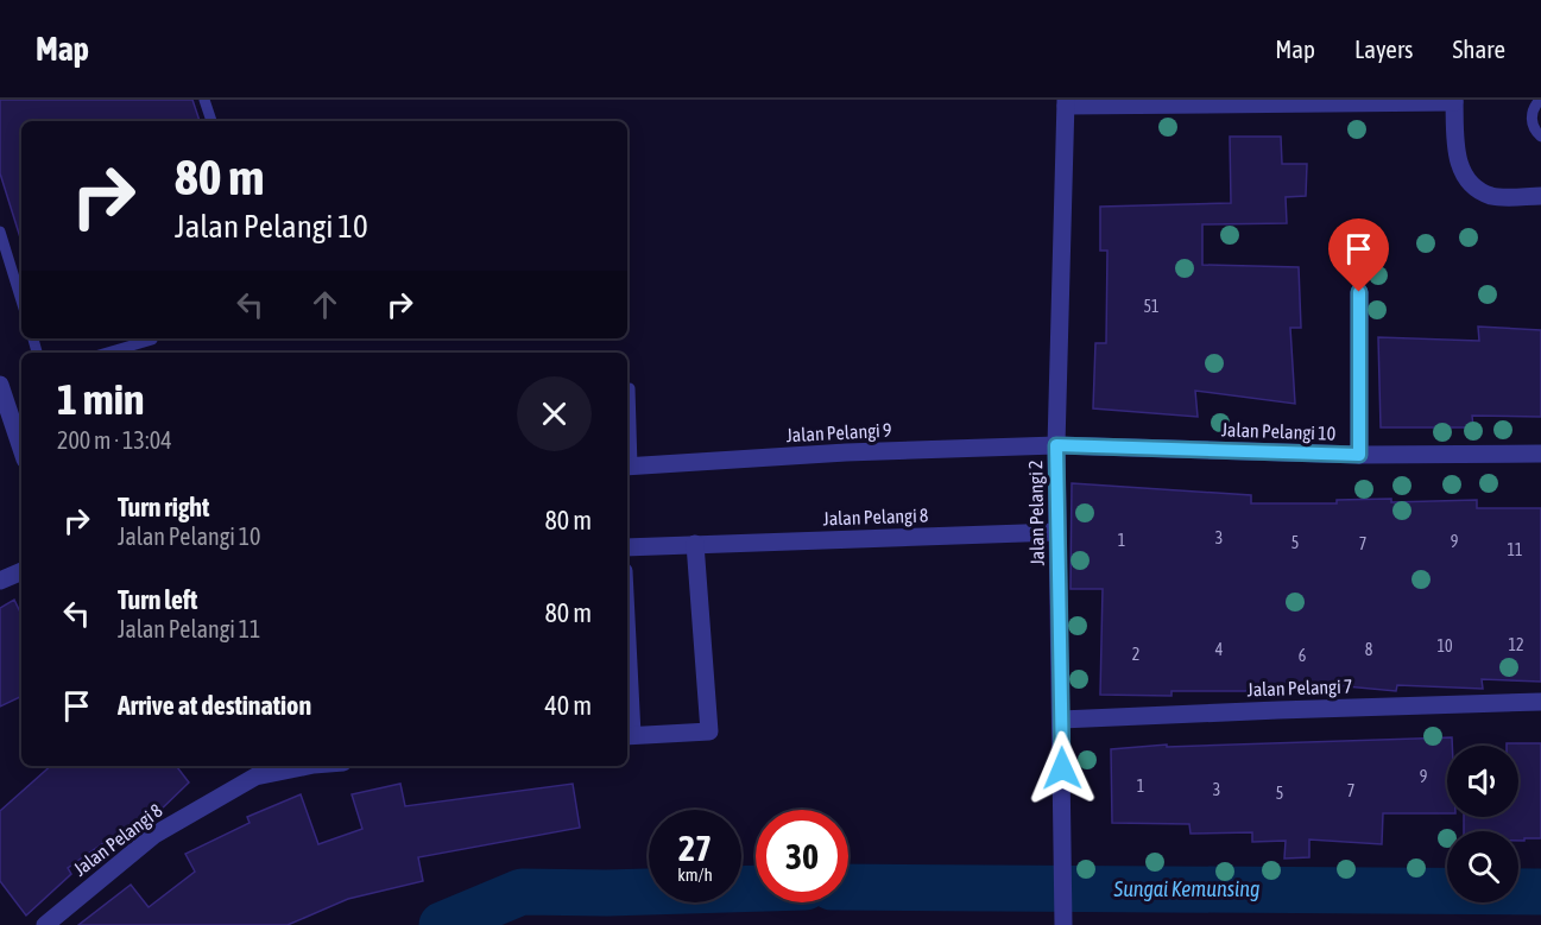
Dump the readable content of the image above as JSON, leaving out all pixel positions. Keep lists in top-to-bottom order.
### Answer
{
  "streets": {
    "street": [
      "Jalan Pelangi 10",
      "Jalan Pelangi 9",
      "Jalan Pelangi 2",
      "Jalan Pelangi 8",
      "Jalan Pelangi 7"
    ]
  },
  "crossings": [
    ["Jalan Pelangi 10", "Jalan Pelangi 9"],
    ["Jalan Pelangi 10", "Jalan Pelangi 2"],
    ["Jalan Pelangi 9", "Jalan Pelangi 2"],
    ["Jalan Pelangi 2", "Jalan Pelangi 8"],
    ["Jalan Pelangi 2", "Jalan Pelangi 7"]
  ],
  "water": ["Sungai Kemunsing"],
  "house_numbers": [
    "51",
    "3",
    "1",
    "9",
    "5",
    "7",
    "11",
    "12",
    "10",
    "4",
    "8",
    "2",
    "6",
    "9",
    "1",
    "3",
    "7",
    "5"
  ],
  "page": {
    "header": "Map",
    "nav": ["Map", "Layers", "Share"],
    "turn": ["80 m", "Jalan Pelangi 10"],
    "heading": ["1 min", "200 m · 13:04"],
    "list": [
      {
        "name": "Turn right",
        "note": "Jalan Pelangi 10",
        "value": "80 m"
      },
      {
        "name": "Turn left",
        "note": "Jalan Pelangi 11",
        "value": "80 m"
      },
      {
        "name": "Arrive at destination",
        "value": "40 m"
      }
    ],
    "speed": "27 km/h",
    "limit": "30"
  }
}
